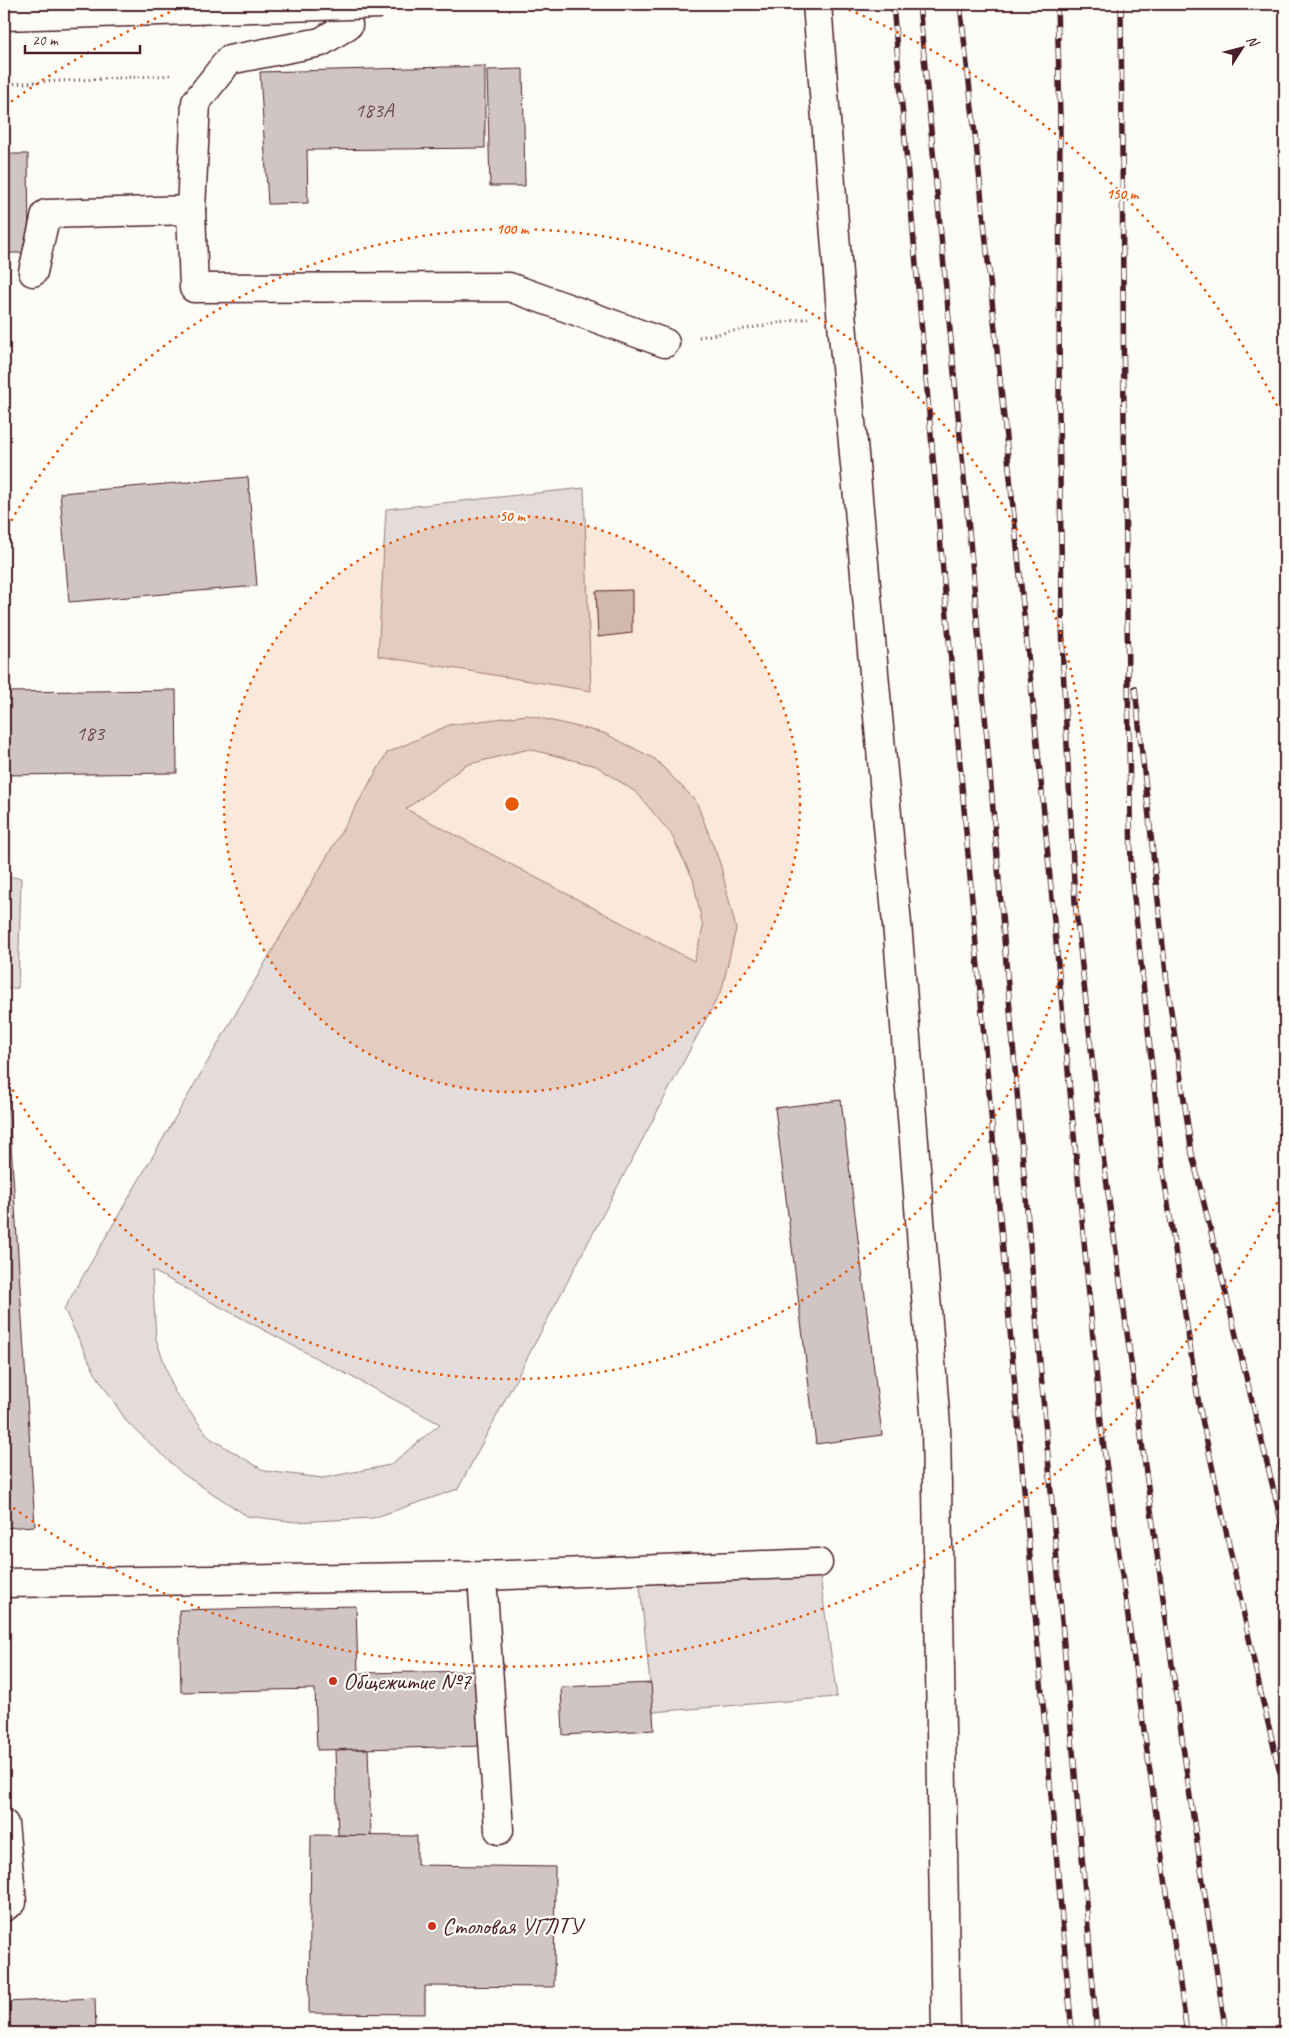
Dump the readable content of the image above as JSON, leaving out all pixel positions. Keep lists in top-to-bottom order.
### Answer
{
  "places": ["Общежитие №7", "Столовая УГЛТУ"],
  "house_numbers": ["183А", "183"],
  "scale_bar": "20 m",
  "north": "top right",
  "rings": ["150 m", "100 m", "50 m"]
}
